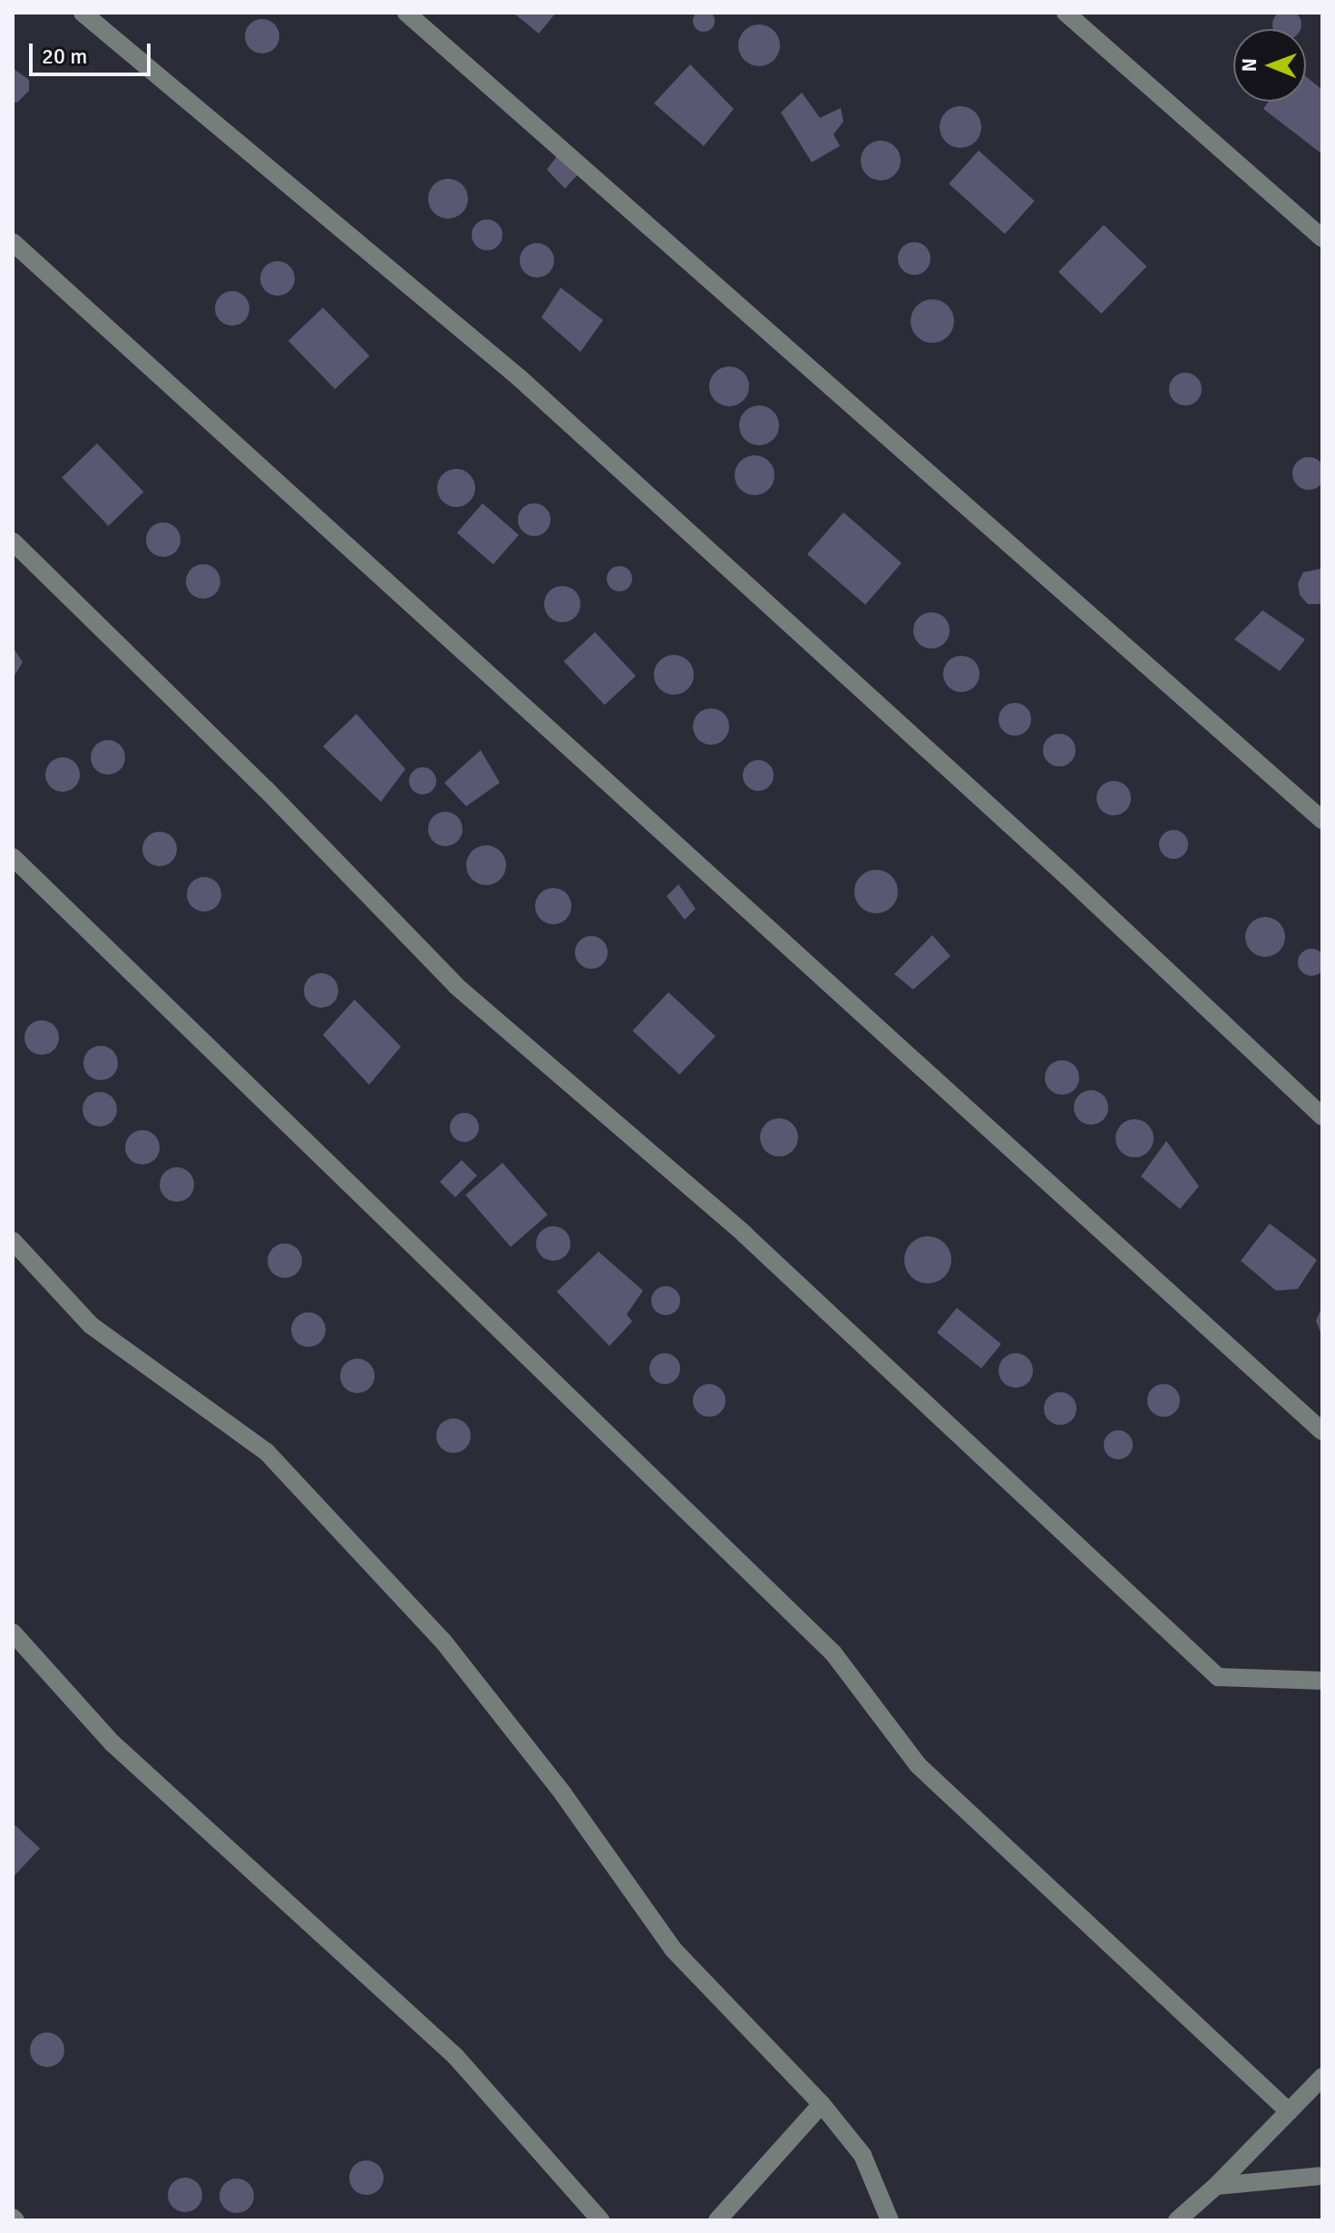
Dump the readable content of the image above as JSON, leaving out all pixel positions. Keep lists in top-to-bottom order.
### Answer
{
  "scale_bar": "20 m",
  "north": "left"
}
